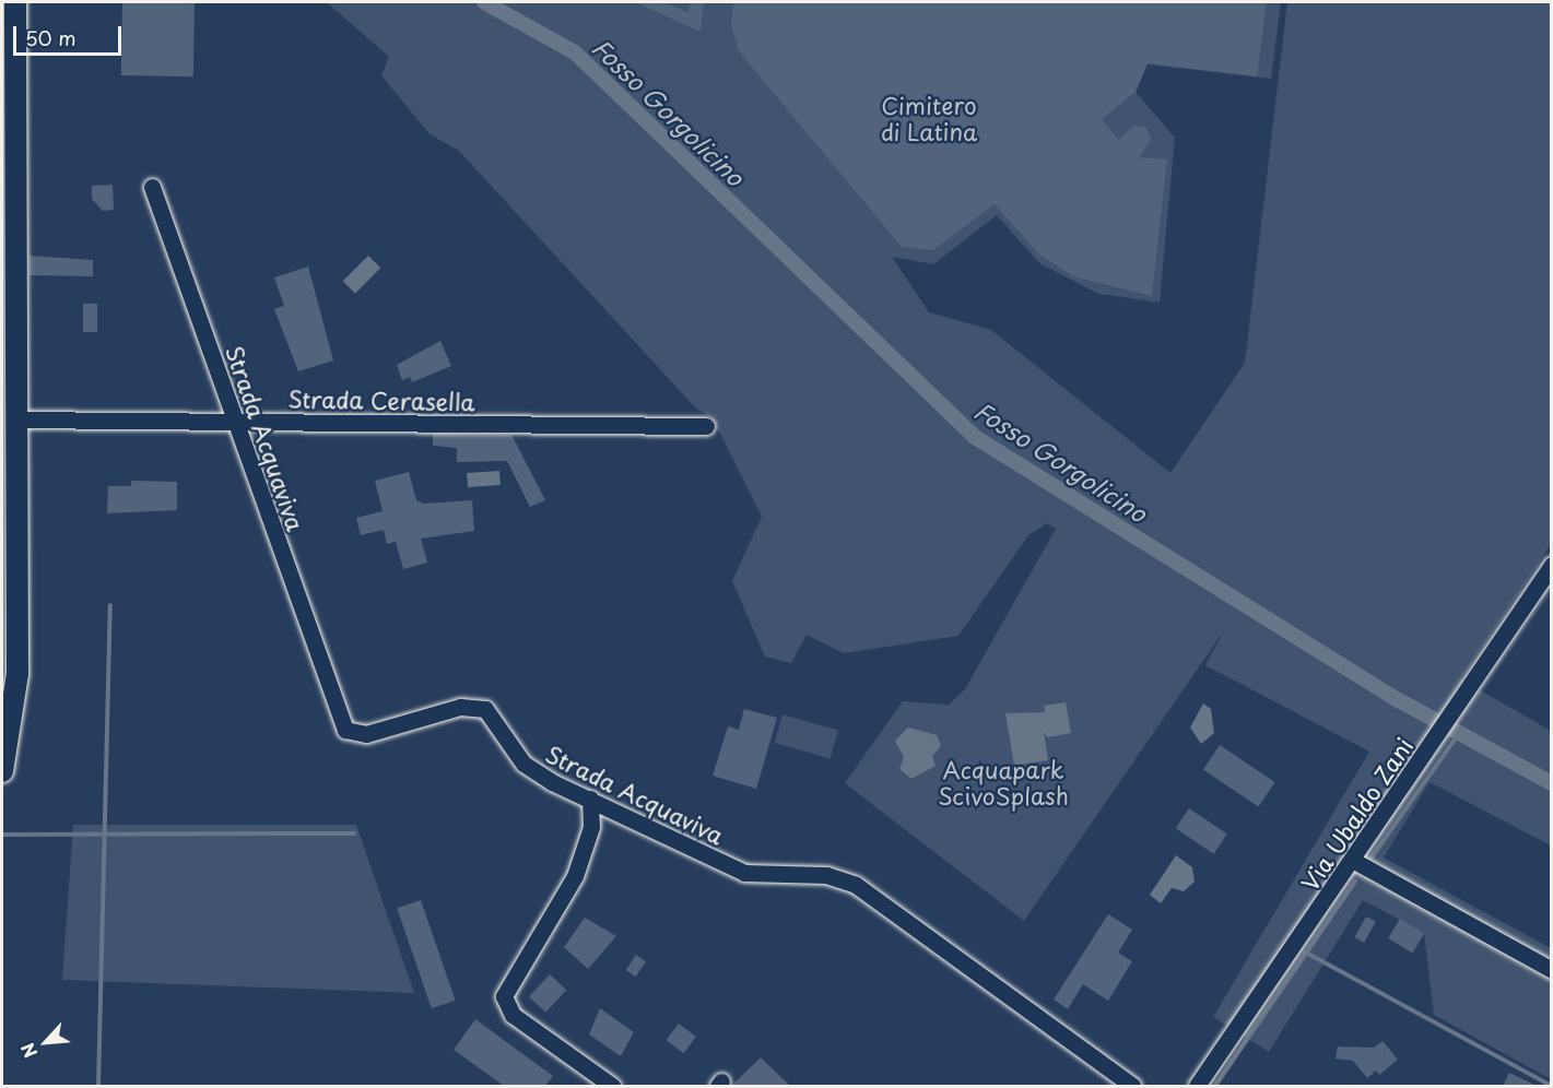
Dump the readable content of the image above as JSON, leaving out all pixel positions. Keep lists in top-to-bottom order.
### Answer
{
  "streets": {
    "street": ["Strada Cerasella", "Strada Acquaviva", "Via Ubaldo Zani"]
  },
  "crossings": [
    ["Strada Cerasella", "Strada Acquaviva"]
  ],
  "water": ["Fosso Gorgolicino"],
  "parks": ["Cimitero di Latina", "Acquapark ScivoSplash"],
  "scale_bar": "50 m",
  "north": "bottom left"
}
